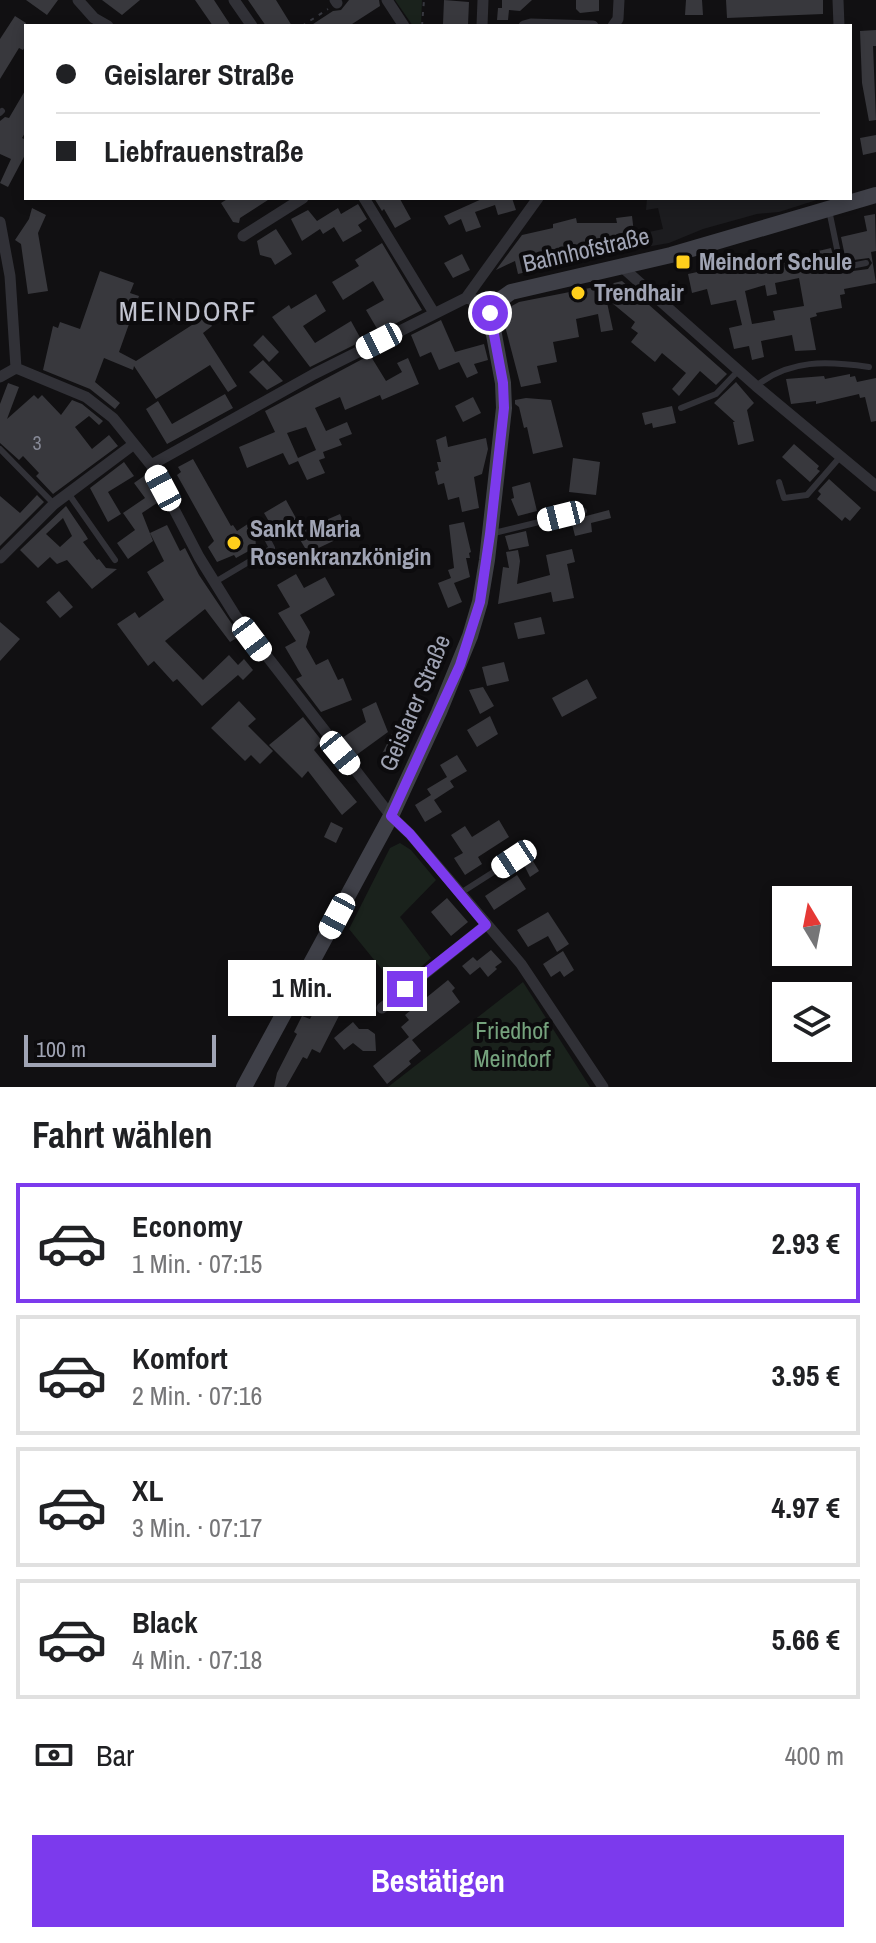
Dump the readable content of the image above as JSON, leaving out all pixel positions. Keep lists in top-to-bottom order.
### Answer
{
  "streets": {
    "main road": ["Bahnhofstraße", "Geislarer Straße"]
  },
  "crossings": [
    ["Bahnhofstraße", "Geislarer Straße"]
  ],
  "districts": ["MEINDORF"],
  "parks": ["Friedhof Meindorf"],
  "places": {
    "transit": ["Meindorf Schule"],
    "other": ["Trendhair", "Sankt Maria Rosenkranzkönigin"]
  },
  "house_numbers": ["3"],
  "scale_bar": "100 m",
  "north": "top",
  "page": {
    "banner": ["Geislarer Straße", "Liebfrauenstraße"],
    "bubble": "1 Min.",
    "scale": "100 m",
    "heading": "Fahrt wählen",
    "list": [
      {
        "name": "Economy",
        "note": "1 Min. · 07:15",
        "value": "2.93 €"
      },
      {
        "name": "Komfort",
        "note": "2 Min. · 07:16",
        "value": "3.95 €"
      },
      {
        "name": "XL",
        "note": "3 Min. · 07:17",
        "value": "4.97 €"
      },
      {
        "name": "Black",
        "note": "4 Min. · 07:18",
        "value": "5.66 €"
      }
    ],
    "pay": ["Bar", "400 m"],
    "buttons": "Bestätigen"
  }
}
